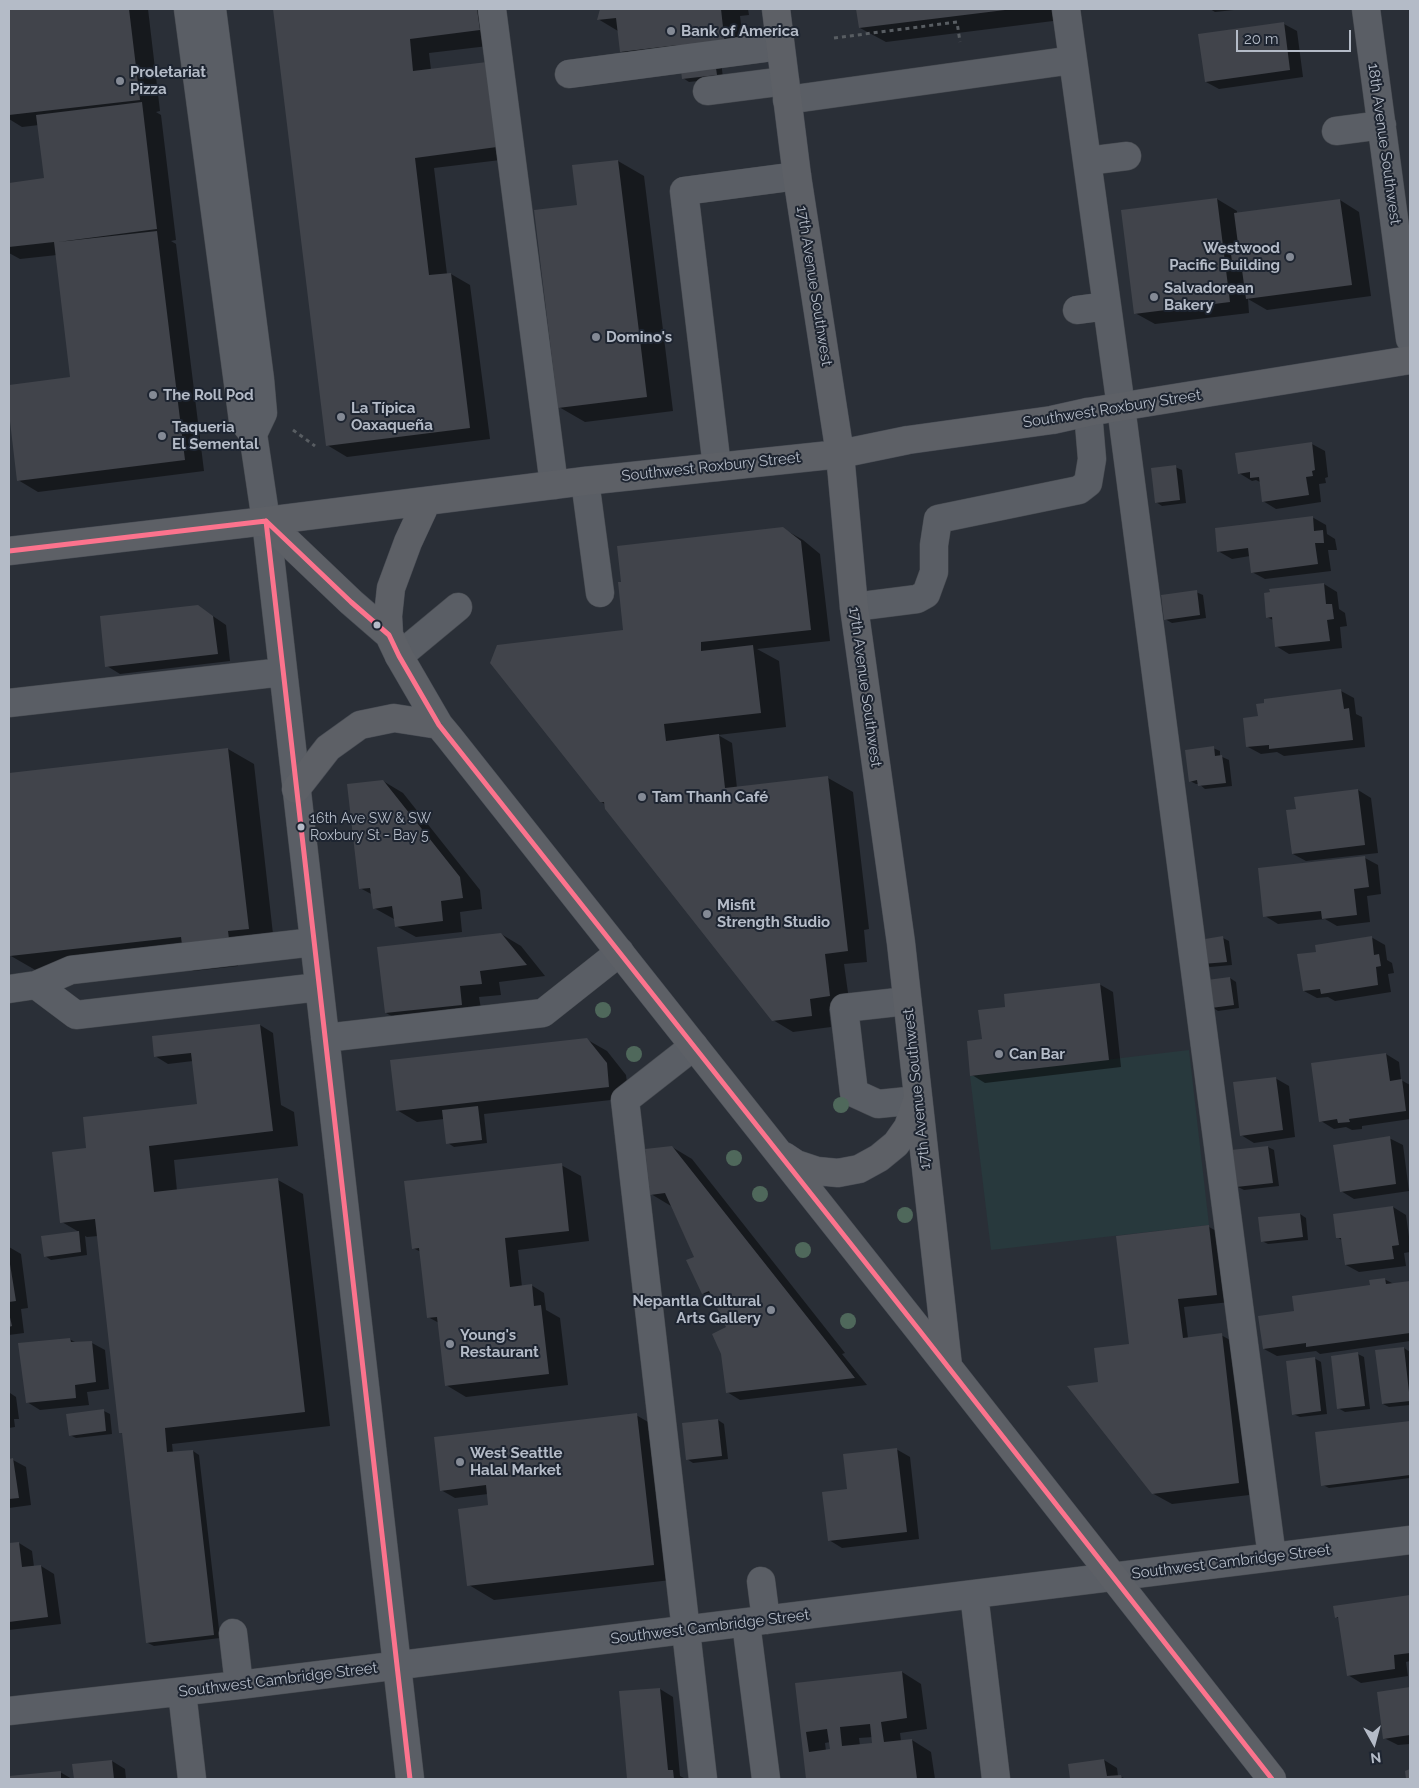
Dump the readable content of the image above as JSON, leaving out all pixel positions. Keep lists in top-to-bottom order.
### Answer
{
  "streets": {
    "main road": ["17th Avenue Southwest", "Southwest Roxbury Street"],
    "street": ["18th Avenue Southwest", "Southwest Cambridge Street"]
  },
  "crossings": [
    ["17th Avenue Southwest", "Southwest Roxbury Street"]
  ],
  "places": [
    "Bank of America",
    "Proletariat Pizza",
    "Westwood Pacific Building",
    "Salvadorean Bakery",
    "Domino's",
    "The Roll Pod",
    "La Típica Oaxaqueña",
    "Taqueria El Semental",
    "Tam Thanh Café",
    "16th Ave SW & SW Roxbury St - Bay 5",
    "Misfit Strength Studio",
    "Can Bar",
    "Nepantla Cultural Arts Gallery",
    "Young's Restaurant",
    "West Seattle Halal Market"
  ],
  "scale_bar": "20 m",
  "north": "bottom"
}
